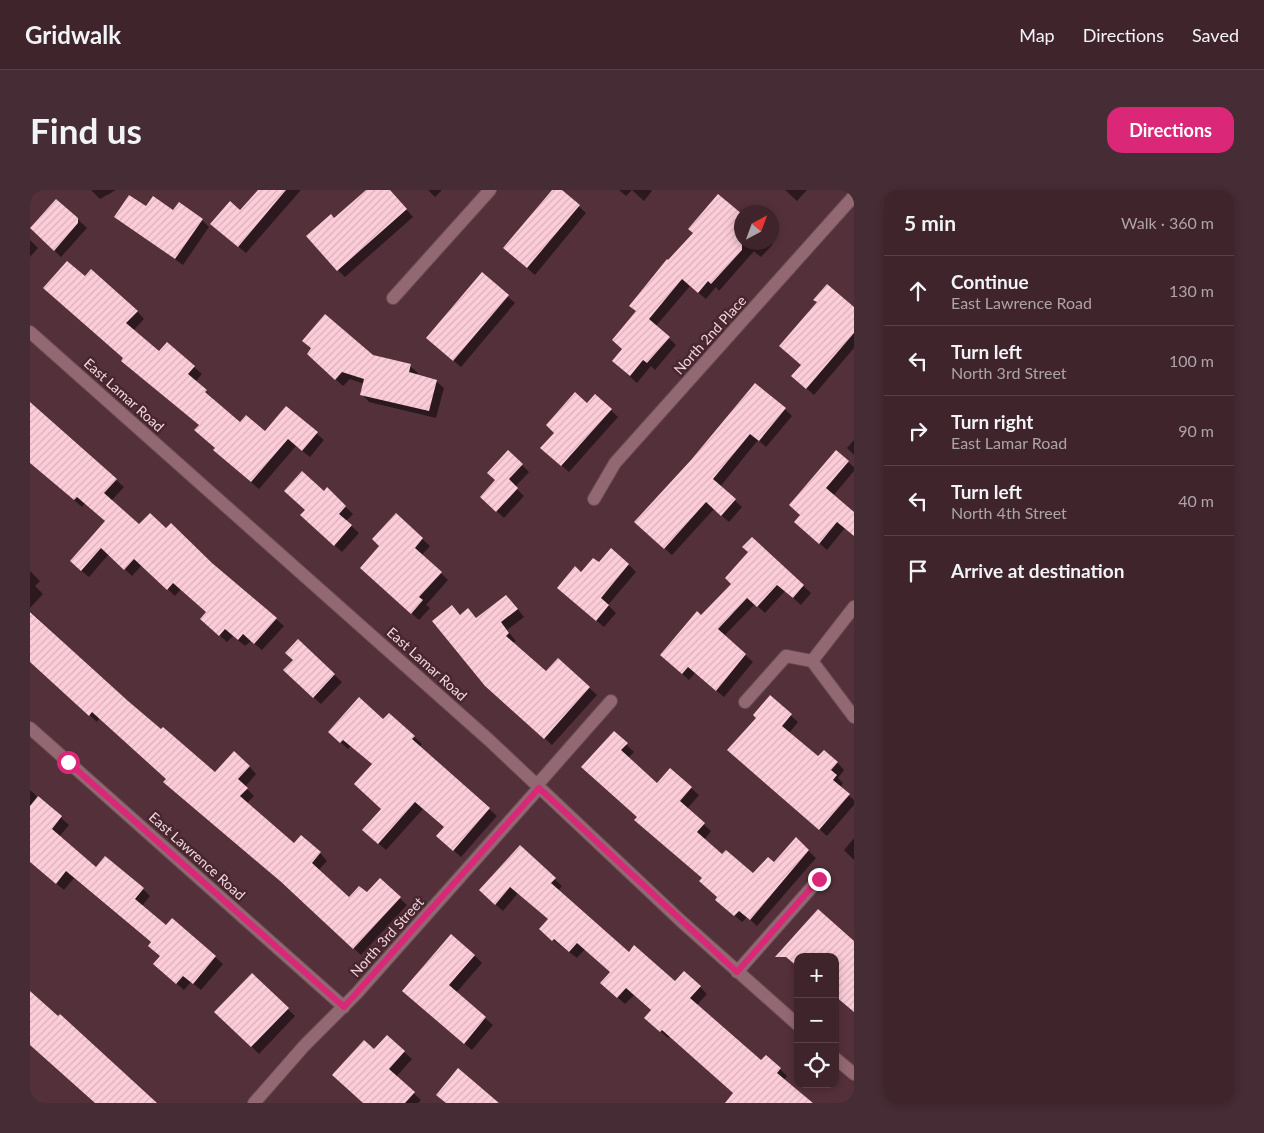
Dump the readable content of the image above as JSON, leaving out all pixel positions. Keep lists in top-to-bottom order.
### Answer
{
  "streets": {
    "street": [
      "North 2nd Place",
      "East Lamar Road",
      "East Lawrence Road",
      "North 3rd Street"
    ]
  },
  "crossings": [
    ["East Lamar Road", "North 3rd Street"],
    ["East Lawrence Road", "North 3rd Street"]
  ],
  "north": "top right",
  "page": {
    "header": "Gridwalk",
    "nav": ["Map", "Directions", "Saved"],
    "buttons": "Directions",
    "title": "Find us",
    "heading": ["5 min", "Walk · 360 m"],
    "list": [
      ["Continue", "East Lawrence Road", "130 m"],
      ["Turn left", "North 3rd Street", "100 m"],
      ["Turn right", "East Lamar Road", "90 m"],
      ["Turn left", "North 4th Street", "40 m"],
      "Arrive at destination"
    ],
    "map_buttons": ["+", "−"]
  }
}
